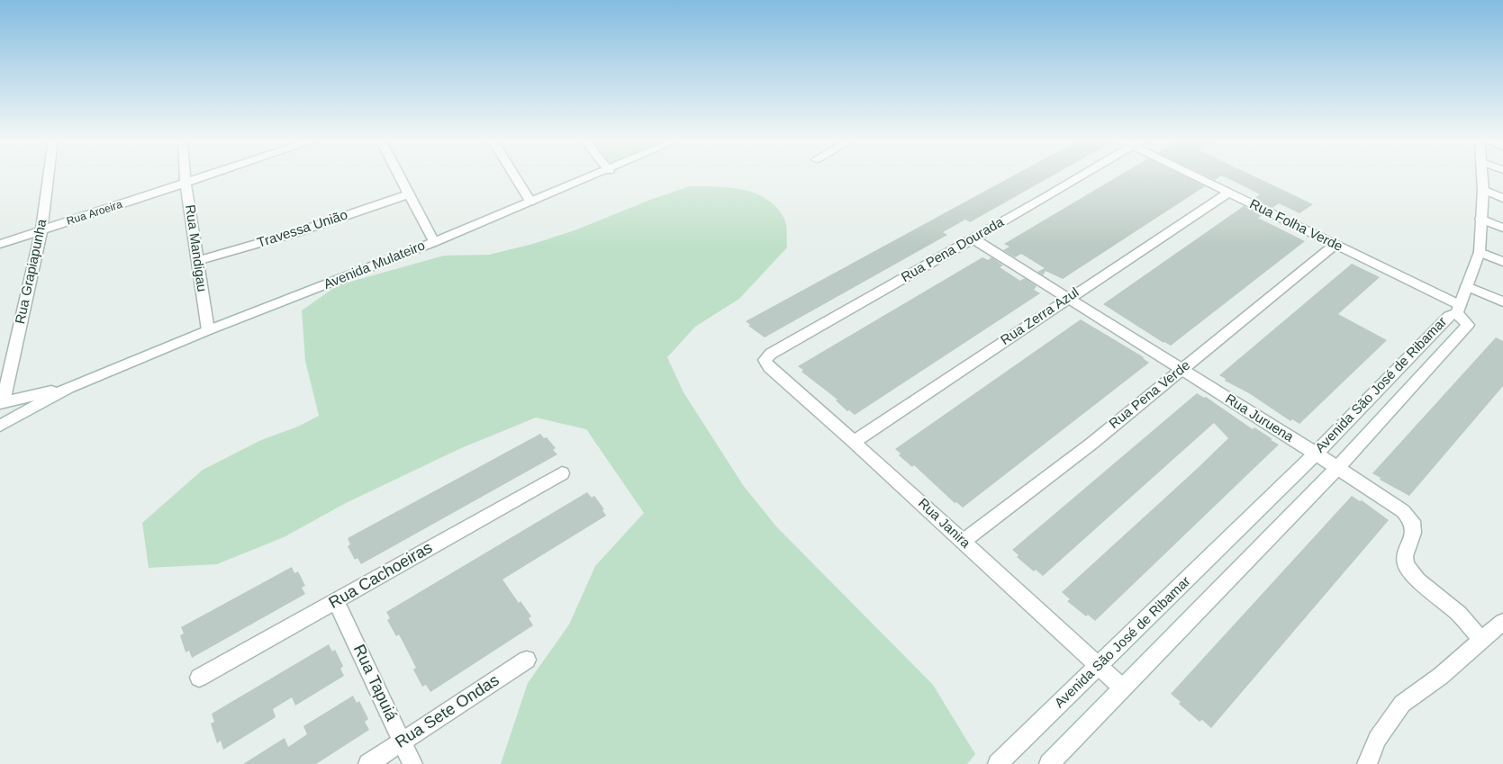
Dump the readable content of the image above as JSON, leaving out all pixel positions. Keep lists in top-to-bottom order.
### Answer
{
  "streets": {
    "street": [
      "Rua Aroeira",
      "Rua Folha Verde",
      "Travessa União",
      "Rua Mandigau",
      "Rua Pena Dourada",
      "Avenida Mulateiro",
      "Rua Grapiapunha",
      "Rua Zerra Azul",
      "Avenida São José de Ribamar",
      "Rua Pena Verde",
      "Rua Juruena",
      "Rua Janira",
      "Rua Cachoeiras",
      "Rua Tapuiá",
      "Rua Sete Ondas"
    ]
  },
  "crossings": [
    ["Rua Aroeira", "Rua Mandigau"],
    ["Rua Aroeira", "Rua Grapiapunha"],
    ["Rua Folha Verde", "Rua Zerra Azul"],
    ["Rua Folha Verde", "Avenida São José de Ribamar"],
    ["Rua Folha Verde", "Rua Pena Verde"],
    ["Travessa União", "Rua Mandigau"],
    ["Rua Mandigau", "Avenida Mulateiro"],
    ["Rua Pena Dourada", "Rua Juruena"],
    ["Rua Pena Dourada", "Rua Janira"],
    ["Avenida Mulateiro", "Rua Grapiapunha"],
    ["Rua Zerra Azul", "Rua Juruena"],
    ["Rua Zerra Azul", "Rua Janira"],
    ["Avenida São José de Ribamar", "Rua Juruena"],
    ["Avenida São José de Ribamar", "Rua Janira"],
    ["Rua Pena Verde", "Rua Juruena"],
    ["Rua Pena Verde", "Rua Janira"],
    ["Rua Cachoeiras", "Rua Tapuiá"],
    ["Rua Tapuiá", "Rua Sete Ondas"]
  ]
}
